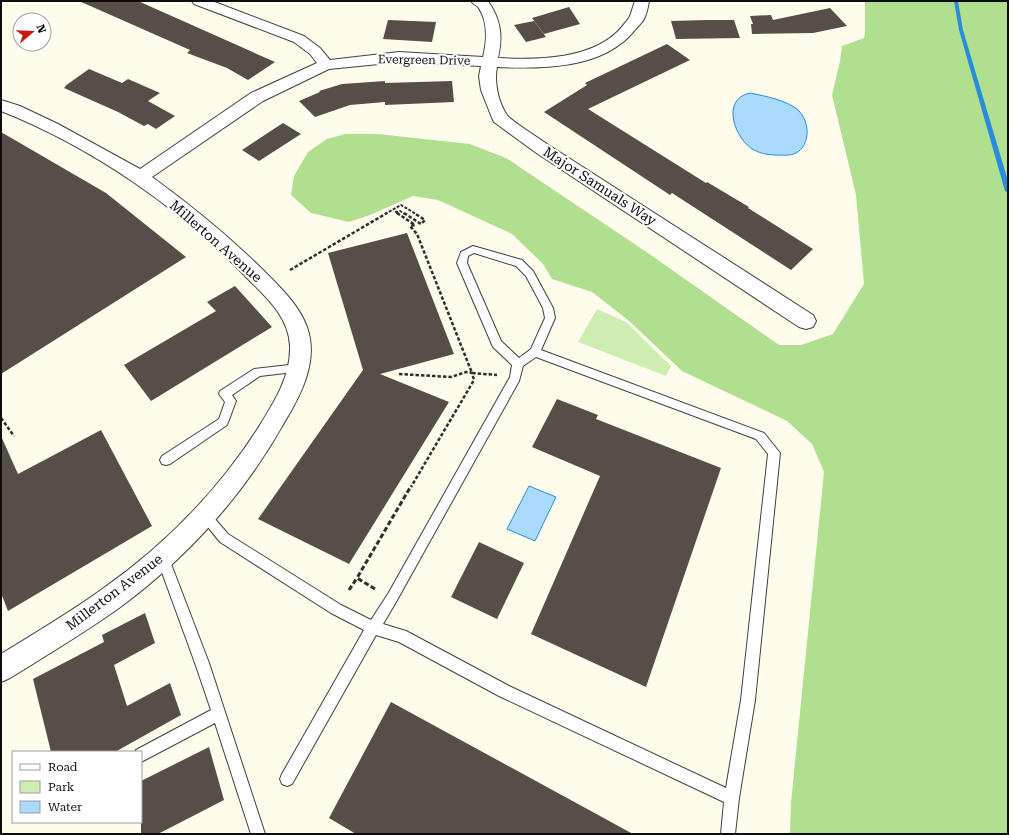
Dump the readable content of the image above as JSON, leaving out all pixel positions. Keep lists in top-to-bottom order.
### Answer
{
  "streets": {
    "street": ["Evergreen Drive", "Major Samuals Way", "Millerton Avenue"]
  },
  "crossings": [
    ["Evergreen Drive", "Major Samuals Way"],
    ["Evergreen Drive", "Millerton Avenue"]
  ],
  "legend": ["Road", "Park", "Water"],
  "north": "right"
}
